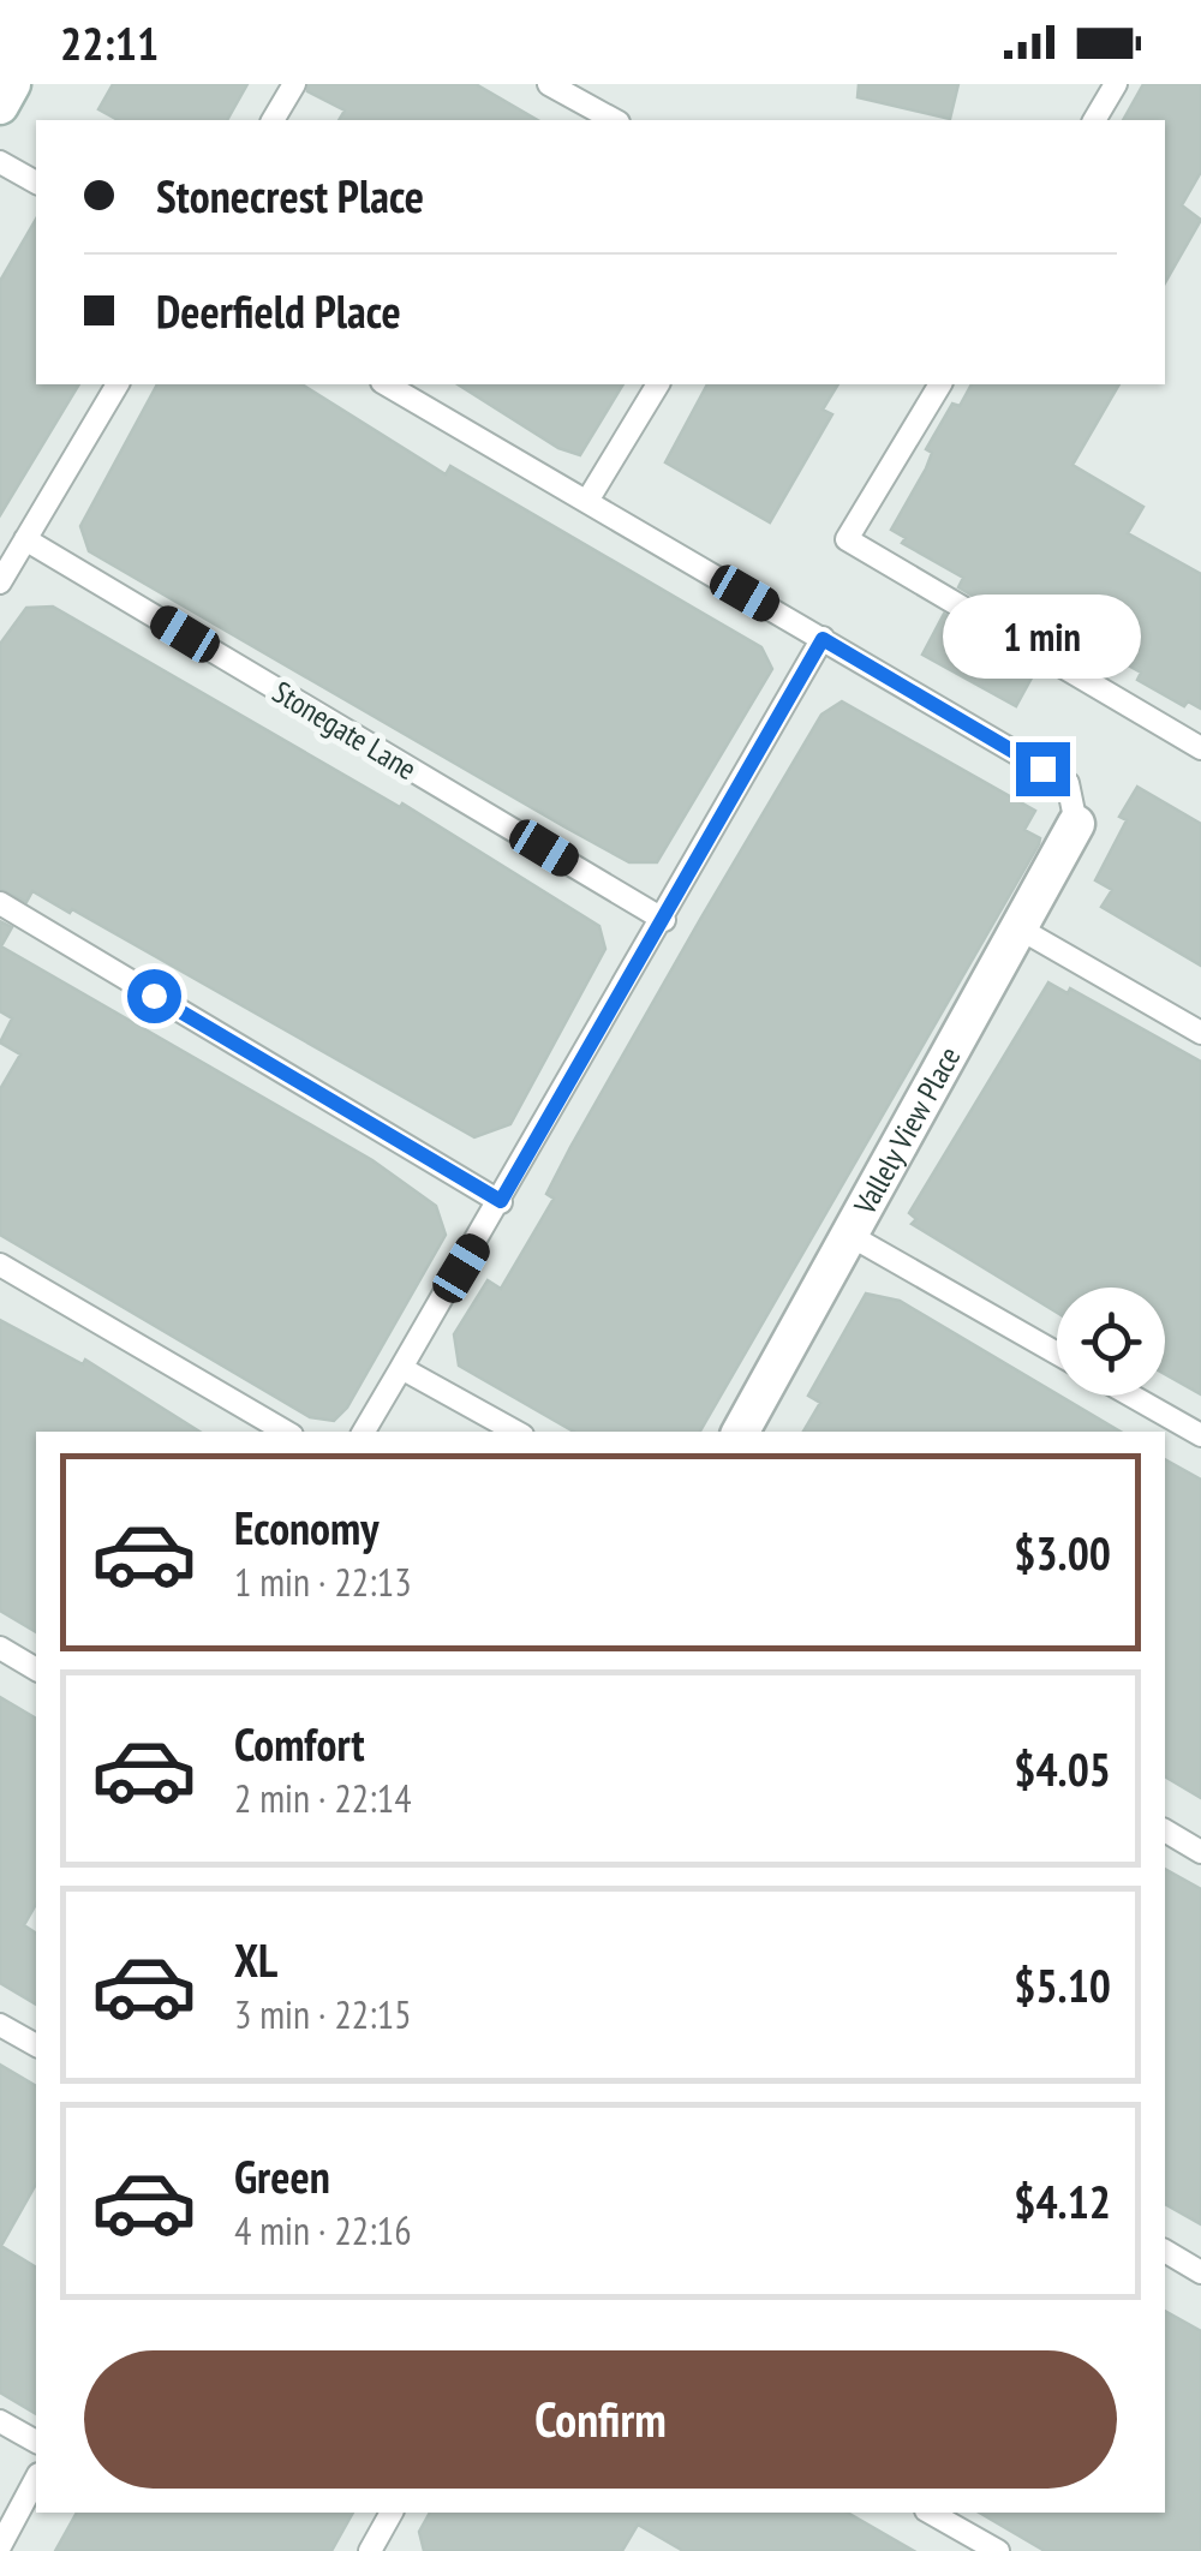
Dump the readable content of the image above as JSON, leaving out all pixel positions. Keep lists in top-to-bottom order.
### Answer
{
  "streets": {
    "street": ["Vallely View Place"],
    "lane": ["Stonegate Lane"]
  },
  "page": {
    "status": "22:11",
    "banner": ["Stonecrest Place", "Deerfield Place"],
    "bubble": "1 min",
    "list": [
      {
        "name": "Economy",
        "note": "1 min · 22:13",
        "value": "$3.00"
      },
      {
        "name": "Comfort",
        "note": "2 min · 22:14",
        "value": "$4.05"
      },
      {
        "name": "XL",
        "note": "3 min · 22:15",
        "value": "$5.10"
      },
      {
        "name": "Green",
        "note": "4 min · 22:16",
        "value": "$4.12"
      }
    ],
    "buttons": "Confirm"
  }
}
